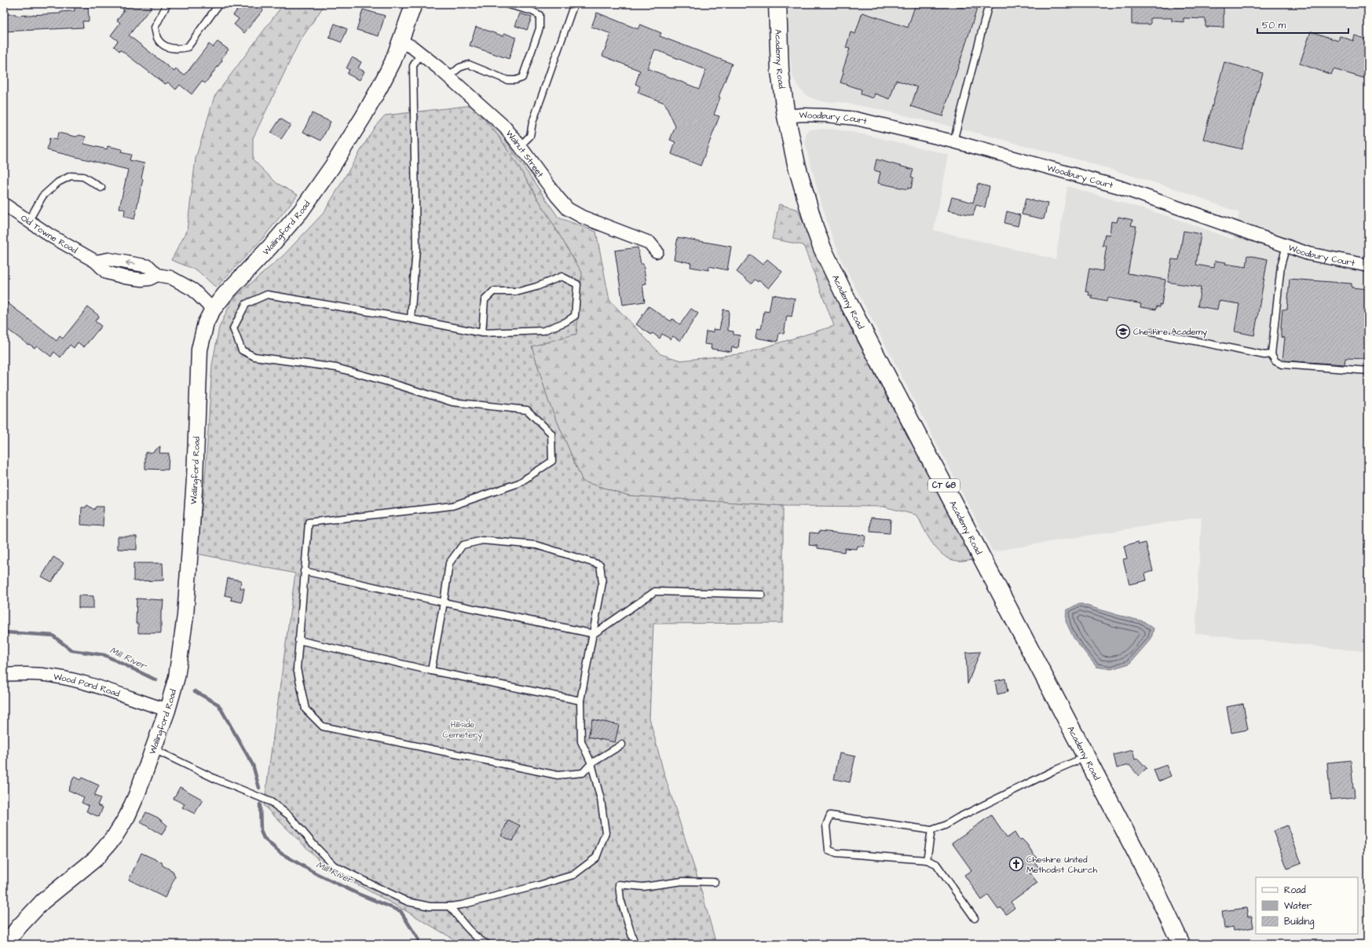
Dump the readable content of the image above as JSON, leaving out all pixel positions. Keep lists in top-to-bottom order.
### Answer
{
  "streets": {
    "main road": ["Academy Road", "CT 68"],
    "street": [
      "Woodbury Court",
      "Walnut Street",
      "Wallingford Road",
      "Old Towne Road",
      "Wood Pond Road"
    ]
  },
  "crossings": [
    ["Academy Road", "Woodbury Court"],
    ["Walnut Street", "Wallingford Road"],
    ["Wallingford Road", "Old Towne Road"],
    ["Wallingford Road", "Wood Pond Road"]
  ],
  "water": ["Mill River"],
  "parks": ["Hillside Cemetery"],
  "places": {
    "school or university": ["Cheshire Academy"],
    "church": ["Cheshire United Methodist Church"]
  },
  "legend": ["Road", "Water", "Building"],
  "scale_bar": "50 m"
}
